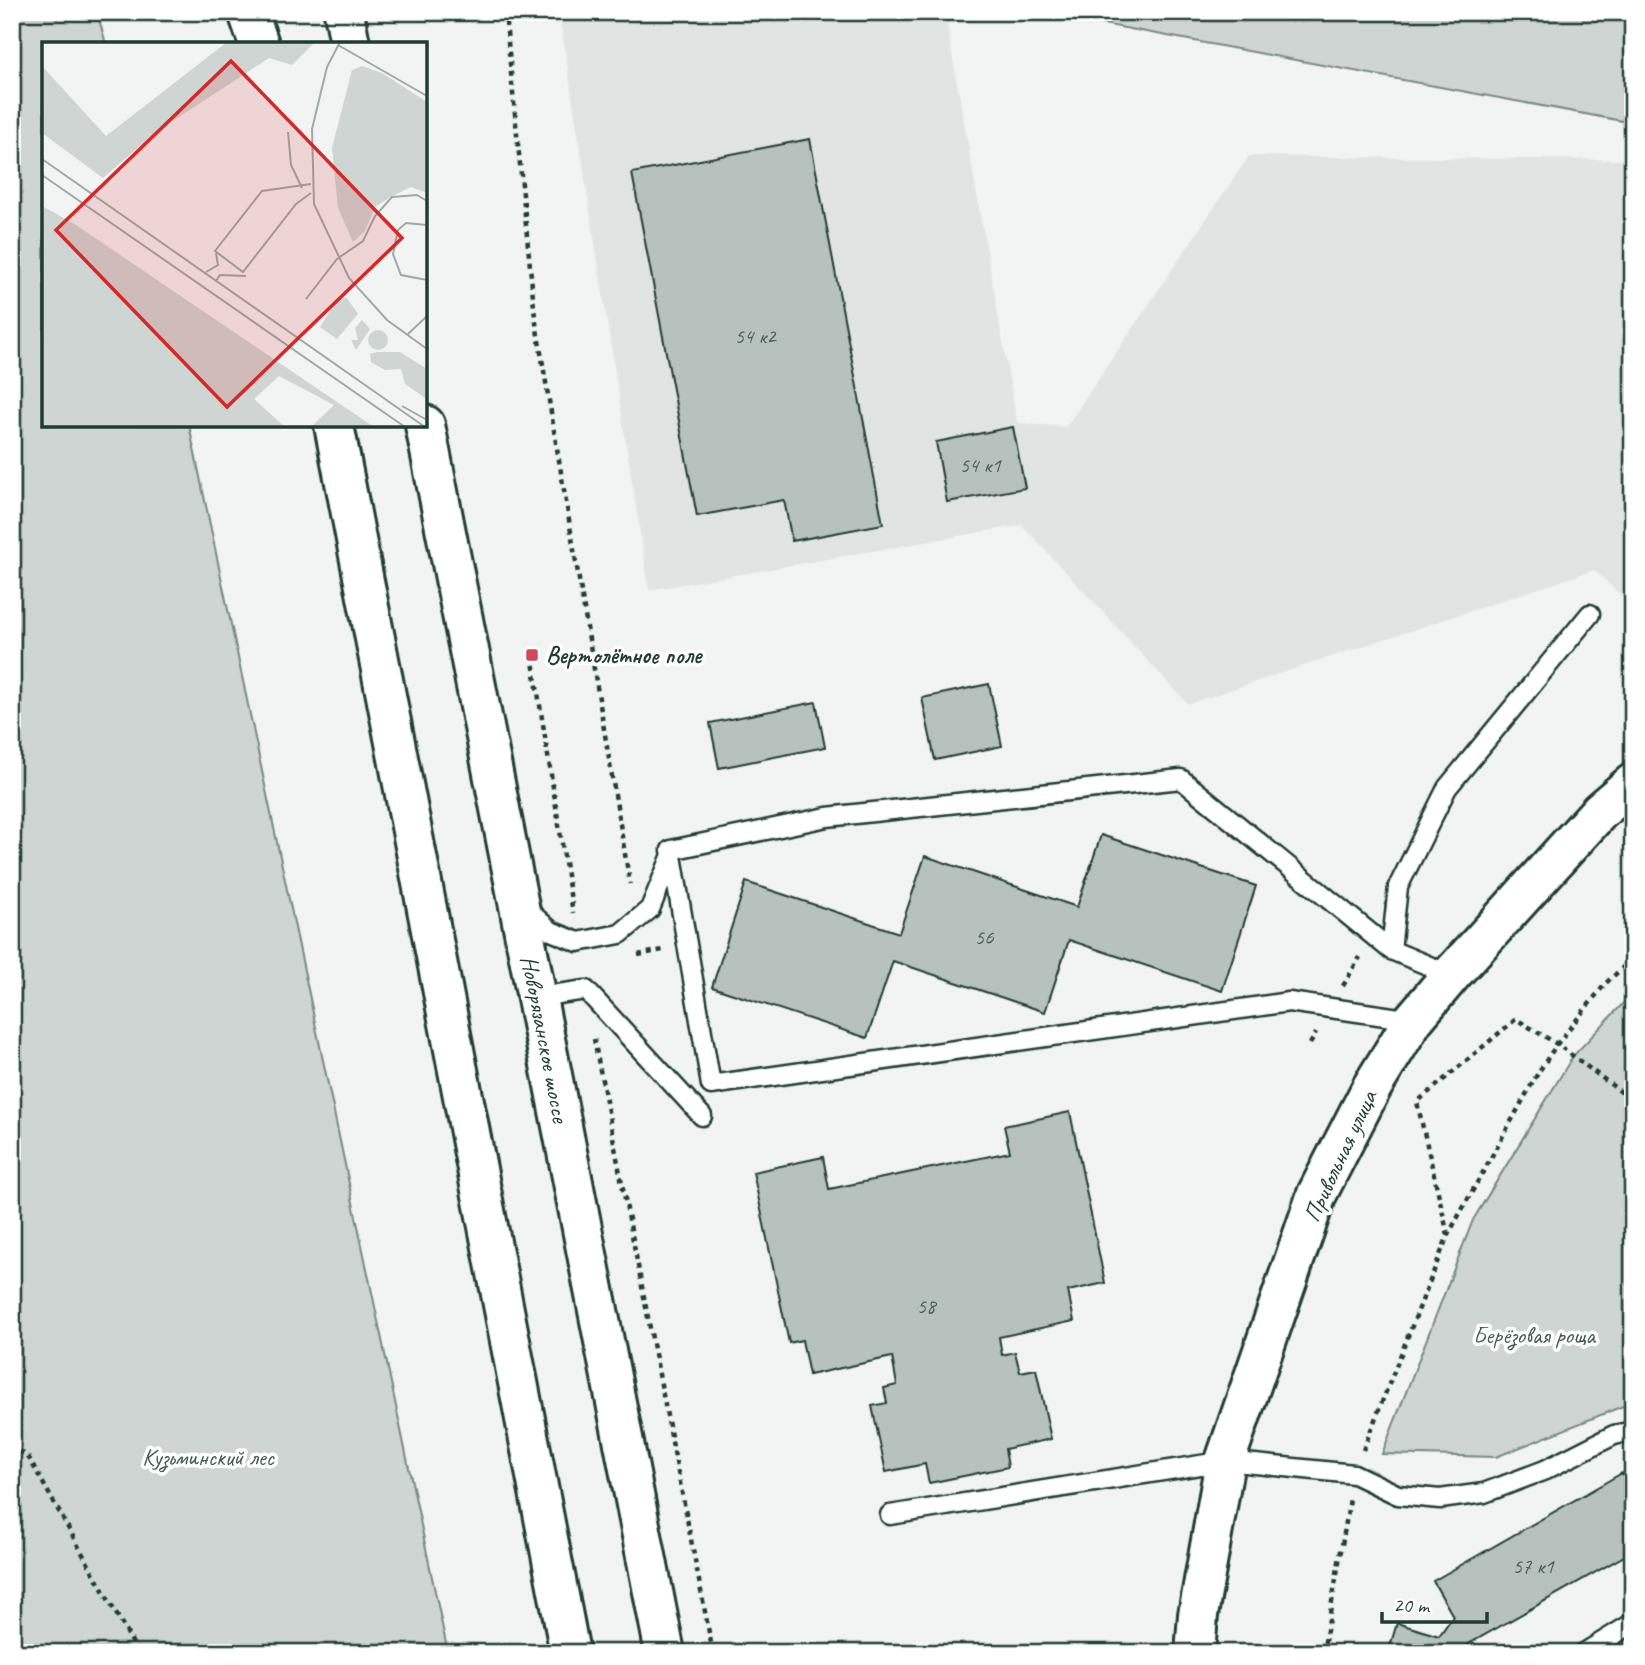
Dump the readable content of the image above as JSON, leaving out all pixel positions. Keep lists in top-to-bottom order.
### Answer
{
  "streets": {
    "main road": ["Новорязанское шоссе", "Привольная улица"]
  },
  "parks": ["Берёзовая роща", "Кузьминский лес"],
  "places": {
    "transit": ["Вертолётное поле"]
  },
  "house_numbers": [
    "54 к2",
    "54 к1",
    "56",
    "58",
    "57 к1"
  ],
  "scale_bar": "20 m"
}
